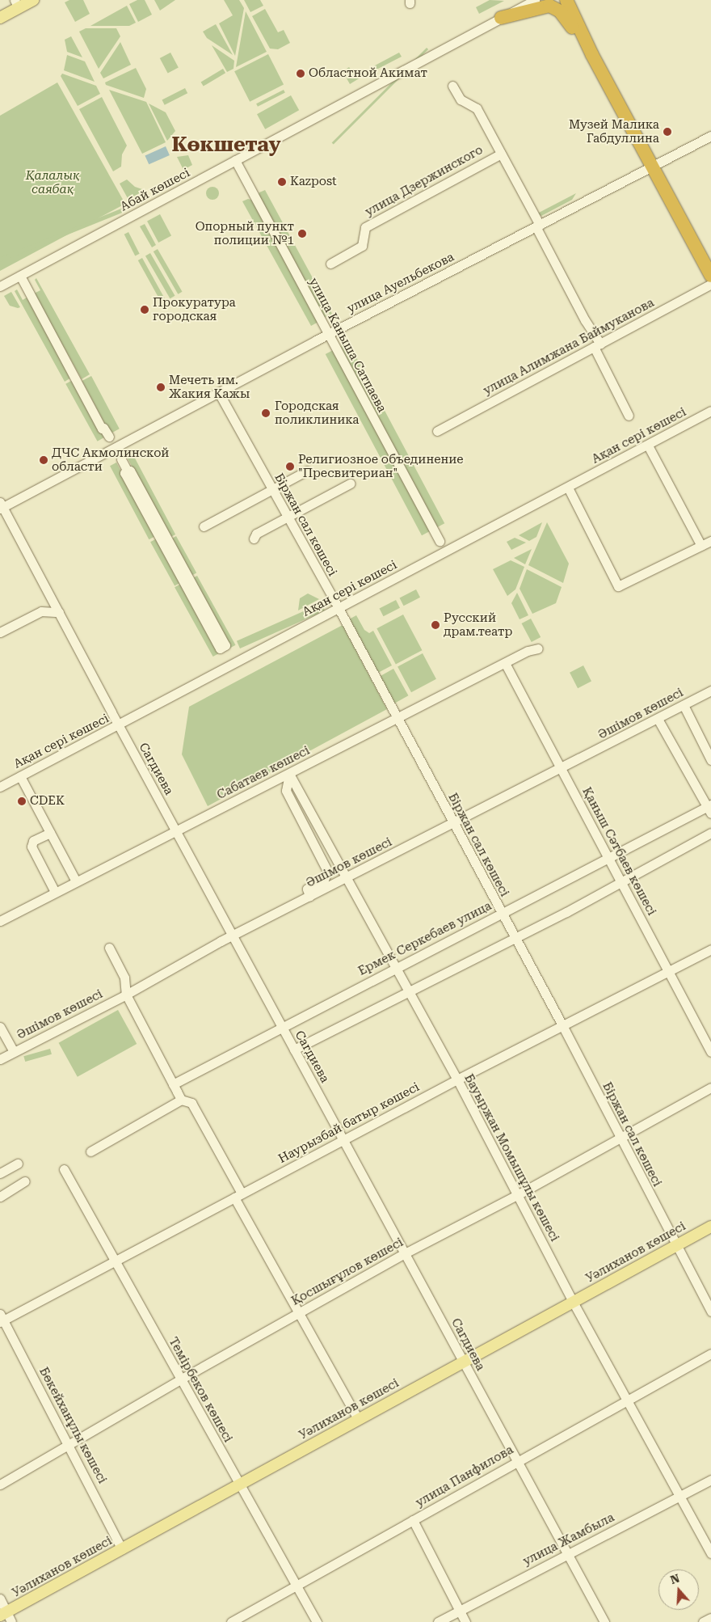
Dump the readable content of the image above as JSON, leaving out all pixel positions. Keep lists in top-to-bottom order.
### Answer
{
  "streets": {
    "main road": ["Уәлиханов көшесі"],
    "street": [
      "улица Дзержинского",
      "Абай көшесі",
      "улица Ауельбекова",
      "улица Каныша Сатпаева",
      "улица Алимжана Баймуканова",
      "Ақан сері көшесі",
      "Біржан сал көшесі",
      "Әшімов көшесі",
      "Сагдиева",
      "Сабатаев көшесі",
      "Қаныш Сәтбаев көшесі",
      "Ермек Серкебаев улица",
      "Наурызбай батыр көшесі",
      "Бауыржан Момышұлы көшесі",
      "Қосшығұлов көшесі",
      "Темірбеков көшесі",
      "Бөкейханұлы көшесі",
      "улица Панфилова",
      "улица Жамбыла"
    ]
  },
  "crossings": [
    ["Абай көшесі", "улица Каныша Сатпаева"],
    ["улица Ауельбекова", "улица Каныша Сатпаева"],
    ["улица Ауельбекова", "Біржан сал көшесі"],
    ["улица Ауельбекова", "Сагдиева"],
    ["Ақан сері көшесі", "Біржан сал көшесі"],
    ["Ақан сері көшесі", "Сагдиева"],
    ["Біржан сал көшесі", "Әшімов көшесі"],
    ["Біржан сал көшесі", "Сабатаев көшесі"],
    ["Біржан сал көшесі", "Ермек Серкебаев улица"],
    ["Біржан сал көшесі", "Наурызбай батыр көшесі"],
    ["Біржан сал көшесі", "Уәлиханов көшесі"],
    ["Біржан сал көшесі", "Қосшығұлов көшесі"],
    ["Әшімов көшесі", "Сагдиева"],
    ["Әшімов көшесі", "Қаныш Сәтбаев көшесі"],
    ["Әшімов көшесі", "Бауыржан Момышұлы көшесі"],
    ["Сагдиева", "Сабатаев көшесі"],
    ["Сагдиева", "Ермек Серкебаев улица"],
    ["Сагдиева", "Наурызбай батыр көшесі"],
    ["Сагдиева", "Уәлиханов көшесі"],
    ["Сагдиева", "Қосшығұлов көшесі"],
    ["Сагдиева", "улица Панфилова"],
    ["Сагдиева", "улица Жамбыла"],
    ["Сабатаев көшесі", "Қаныш Сәтбаев көшесі"],
    ["Сабатаев көшесі", "Бауыржан Момышұлы көшесі"],
    ["Қаныш Сәтбаев көшесі", "Ермек Серкебаев улица"],
    ["Қаныш Сәтбаев көшесі", "Наурызбай батыр көшесі"],
    ["Ермек Серкебаев улица", "Бауыржан Момышұлы көшесі"],
    ["Наурызбай батыр көшесі", "Бауыржан Момышұлы көшесі"],
    ["Наурызбай батыр көшесі", "Темірбеков көшесі"],
    ["Наурызбай батыр көшесі", "Бөкейханұлы көшесі"],
    ["Бауыржан Момышұлы көшесі", "Уәлиханов көшесі"],
    ["Бауыржан Момышұлы көшесі", "Қосшығұлов көшесі"],
    ["Бауыржан Момышұлы көшесі", "улица Панфилова"],
    ["Бауыржан Момышұлы көшесі", "улица Жамбыла"],
    ["Уәлиханов көшесі", "Темірбеков көшесі"],
    ["Уәлиханов көшесі", "Бөкейханұлы көшесі"],
    ["Қосшығұлов көшесі", "Темірбеков көшесі"],
    ["Қосшығұлов көшесі", "Бөкейханұлы көшесі"],
    ["Темірбеков көшесі", "улица Панфилова"]
  ],
  "districts": ["Көкшетау"],
  "parks": ["Қалалық саябақ"],
  "places": [
    "Областной Акимат",
    "Музей Малика Габдуллина",
    "Kazpost",
    "Опорный пункт полиции №1",
    "Прокуратура городская",
    "Мечеть им. Жакия Кажы",
    "Городская поликлиника",
    "ДЧС Акмолинской области",
    "Религиозное объединение \"Пресвитериан\"",
    "Русский драм.театр",
    "CDEK"
  ],
  "north": "top"
}
